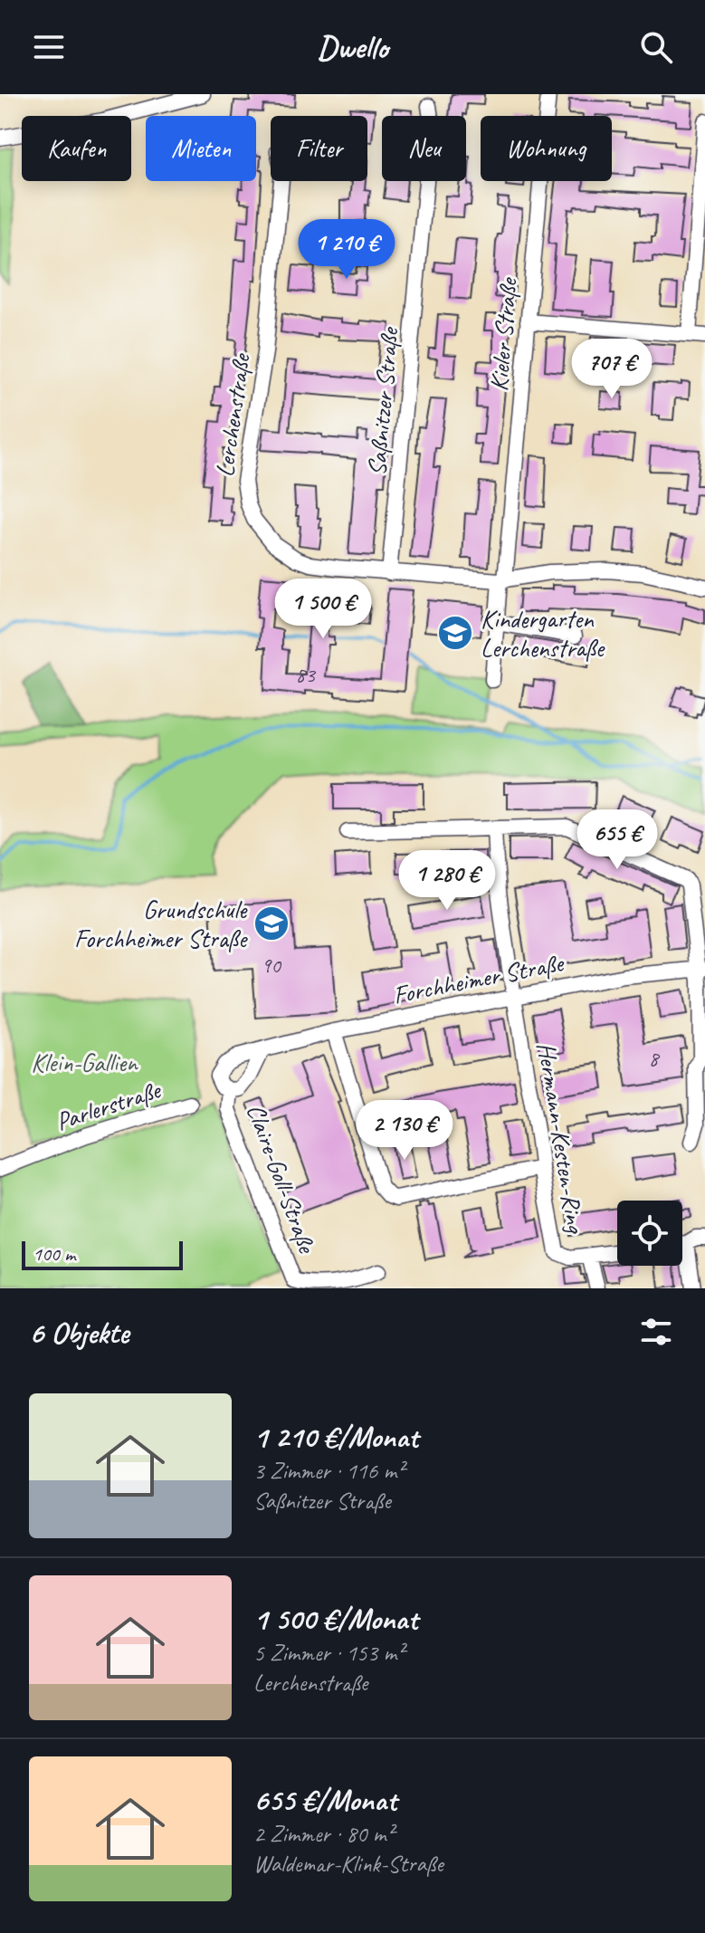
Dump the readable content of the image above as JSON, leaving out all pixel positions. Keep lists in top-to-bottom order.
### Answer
{
  "streets": {
    "street": [
      "Kieler Straße",
      "Saßnitzer Straße",
      "Lerchenstraße",
      "Forchheimer Straße",
      "Parlerstraße",
      "Hermann-Kesten-Ring",
      "Claire-Goll-Straße"
    ]
  },
  "crossings": [
    ["Kieler Straße", "Lerchenstraße"],
    ["Saßnitzer Straße", "Lerchenstraße"],
    ["Forchheimer Straße", "Hermann-Kesten-Ring"],
    ["Forchheimer Straße", "Claire-Goll-Straße"]
  ],
  "parks": ["Klein-Gallien"],
  "places": {
    "school or university": ["Kindergarten Lerchenstraße", "Grundschule Forchheimer Straße"]
  },
  "house_numbers": ["83", "90", "8"],
  "scale_bar": "100 m",
  "page": {
    "header": "Dwello",
    "chip": [
      "Kaufen",
      "Mieten",
      "Filter",
      "Neu",
      "Wohnung"
    ],
    "price": [
      "1 210 €",
      "707 €",
      "1 500 €",
      "655 €",
      "1 280 €",
      "2 130 €"
    ],
    "scale": "100 m",
    "heading": "6 Objekte",
    "list": [
      {
        "name": "1 210 €/Monat",
        "note": "3 Zimmer · 116 m² · Saßnitzer Straße"
      },
      {
        "name": "1 500 €/Monat",
        "note": "5 Zimmer · 153 m² · Lerchenstraße"
      },
      {
        "name": "655 €/Monat",
        "note": "2 Zimmer · 80 m² · Waldemar-Klink-Straße"
      }
    ]
  }
}
